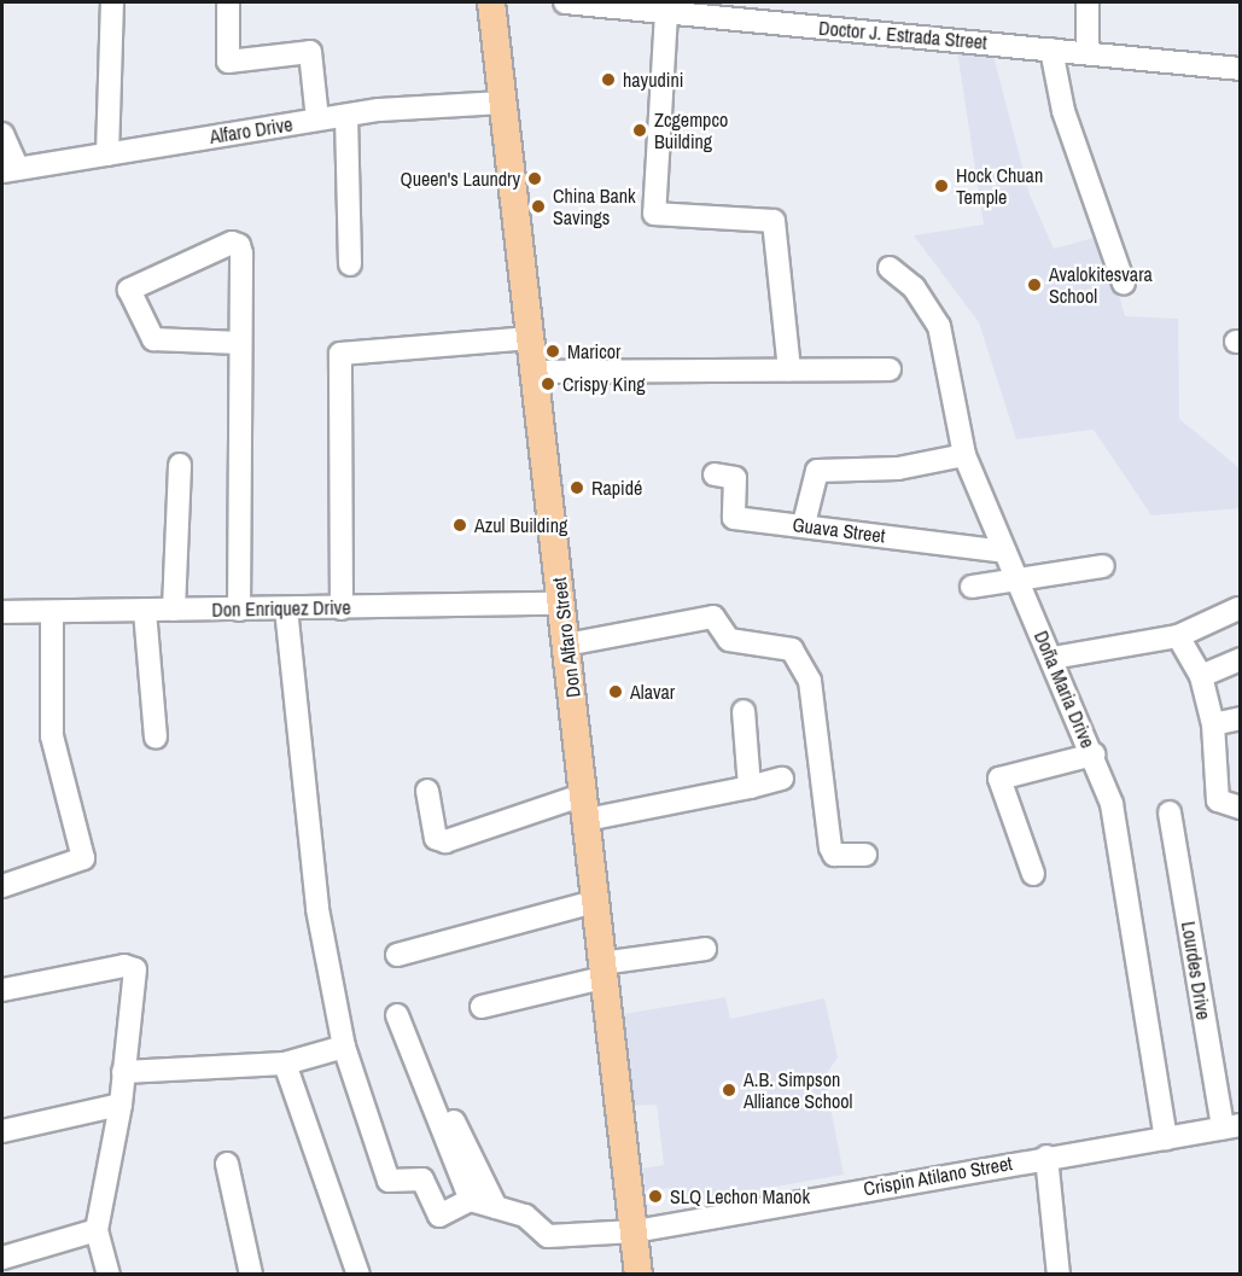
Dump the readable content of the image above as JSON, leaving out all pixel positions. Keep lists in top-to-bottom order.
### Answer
{
  "streets": {
    "main road": ["Don Alfaro Street"],
    "street": [
      "Doctor J. Estrada Street",
      "Alfaro Drive",
      "Guava Street",
      "Don Enriquez Drive",
      "Doña Maria Drive",
      "Lourdes Drive",
      "Crispin Atilano Street"
    ]
  },
  "crossings": [
    ["Alfaro Drive", "Don Alfaro Street"],
    ["Guava Street", "Doña Maria Drive"],
    ["Don Enriquez Drive", "Don Alfaro Street"],
    ["Don Alfaro Street", "Crispin Atilano Street"],
    ["Doña Maria Drive", "Crispin Atilano Street"],
    ["Lourdes Drive", "Crispin Atilano Street"]
  ],
  "places": [
    "hayudini",
    "Zcgempco Building",
    "Queen's Laundry",
    "Hock Chuan Temple",
    "China Bank Savings",
    "Avalokitesvara School",
    "Maricor",
    "Crispy King",
    "Rapidé",
    "Azul Building",
    "Alavar",
    "A.B. Simpson Alliance School",
    "SLQ Lechon Manok"
  ]
}
